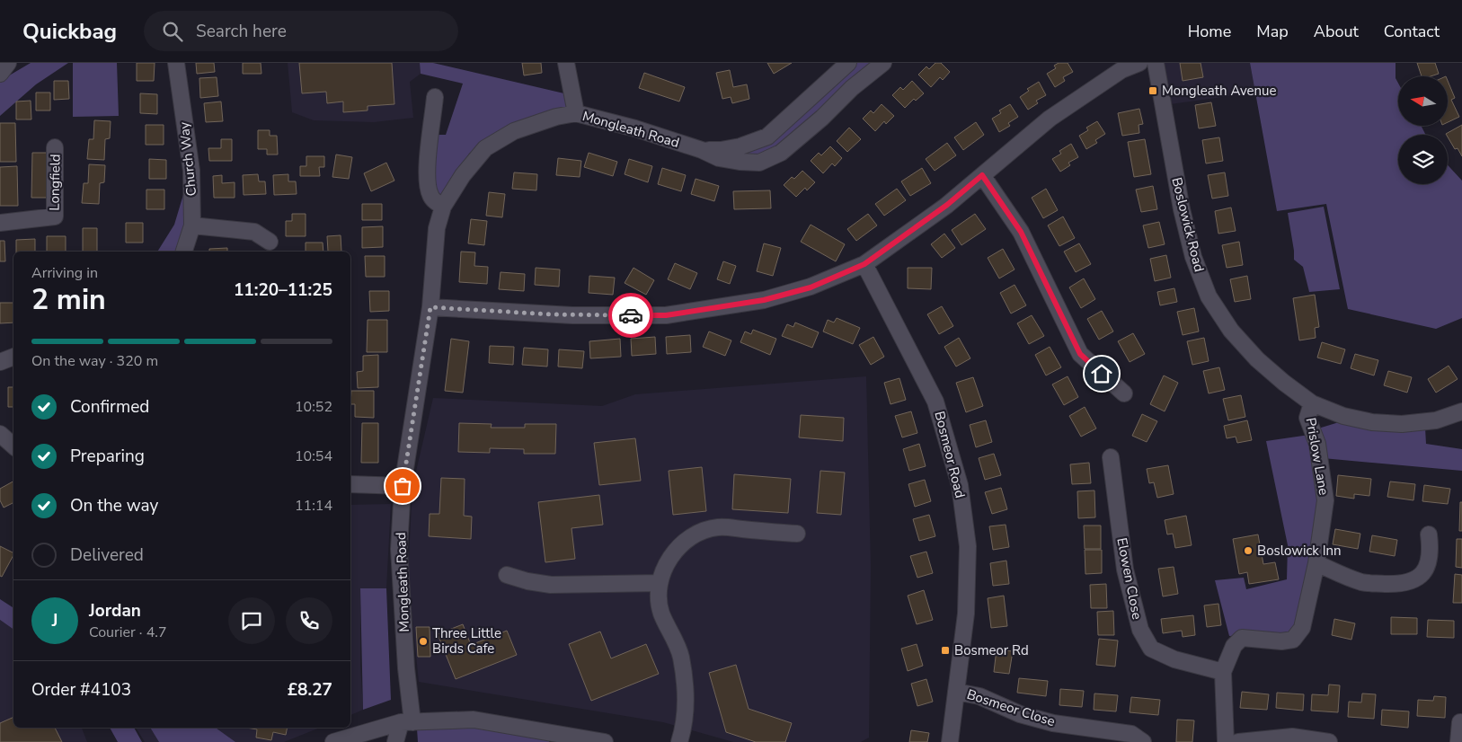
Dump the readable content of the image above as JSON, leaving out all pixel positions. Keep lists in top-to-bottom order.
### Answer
{
  "streets": {
    "street": [
      "Mongleath Road",
      "Church Way",
      "Longfield",
      "Boslowick Road",
      "Bosmeor Road",
      "Prislow Lane",
      "Elowen Close",
      "Bosmeor Close"
    ]
  },
  "crossings": [
    ["Boslowick Road", "Prislow Lane"],
    ["Bosmeor Road", "Bosmeor Close"],
    ["Prislow Lane", "Elowen Close"]
  ],
  "places": {
    "transit": ["Mongleath Avenue", "Bosmeor Rd"],
    "other": ["Boslowick Inn", "Three Little Birds Cafe"]
  },
  "north": "left",
  "page": {
    "header": "Quickbag",
    "search": "Search here",
    "nav": [
      "Home",
      "Map",
      "About",
      "Contact"
    ],
    "heading": ["2 min", "Arriving in", "11:20–11:25"],
    "panel": [
      "Jordan",
      "Courier · 4.7",
      "Order #4103",
      "£8.27"
    ],
    "bar": "On the way · 320 m",
    "list": [
      ["Confirmed", "10:52"],
      ["Preparing", "10:54"],
      ["On the way", "11:14"],
      "Delivered"
    ],
    "round": "J"
  }
}
